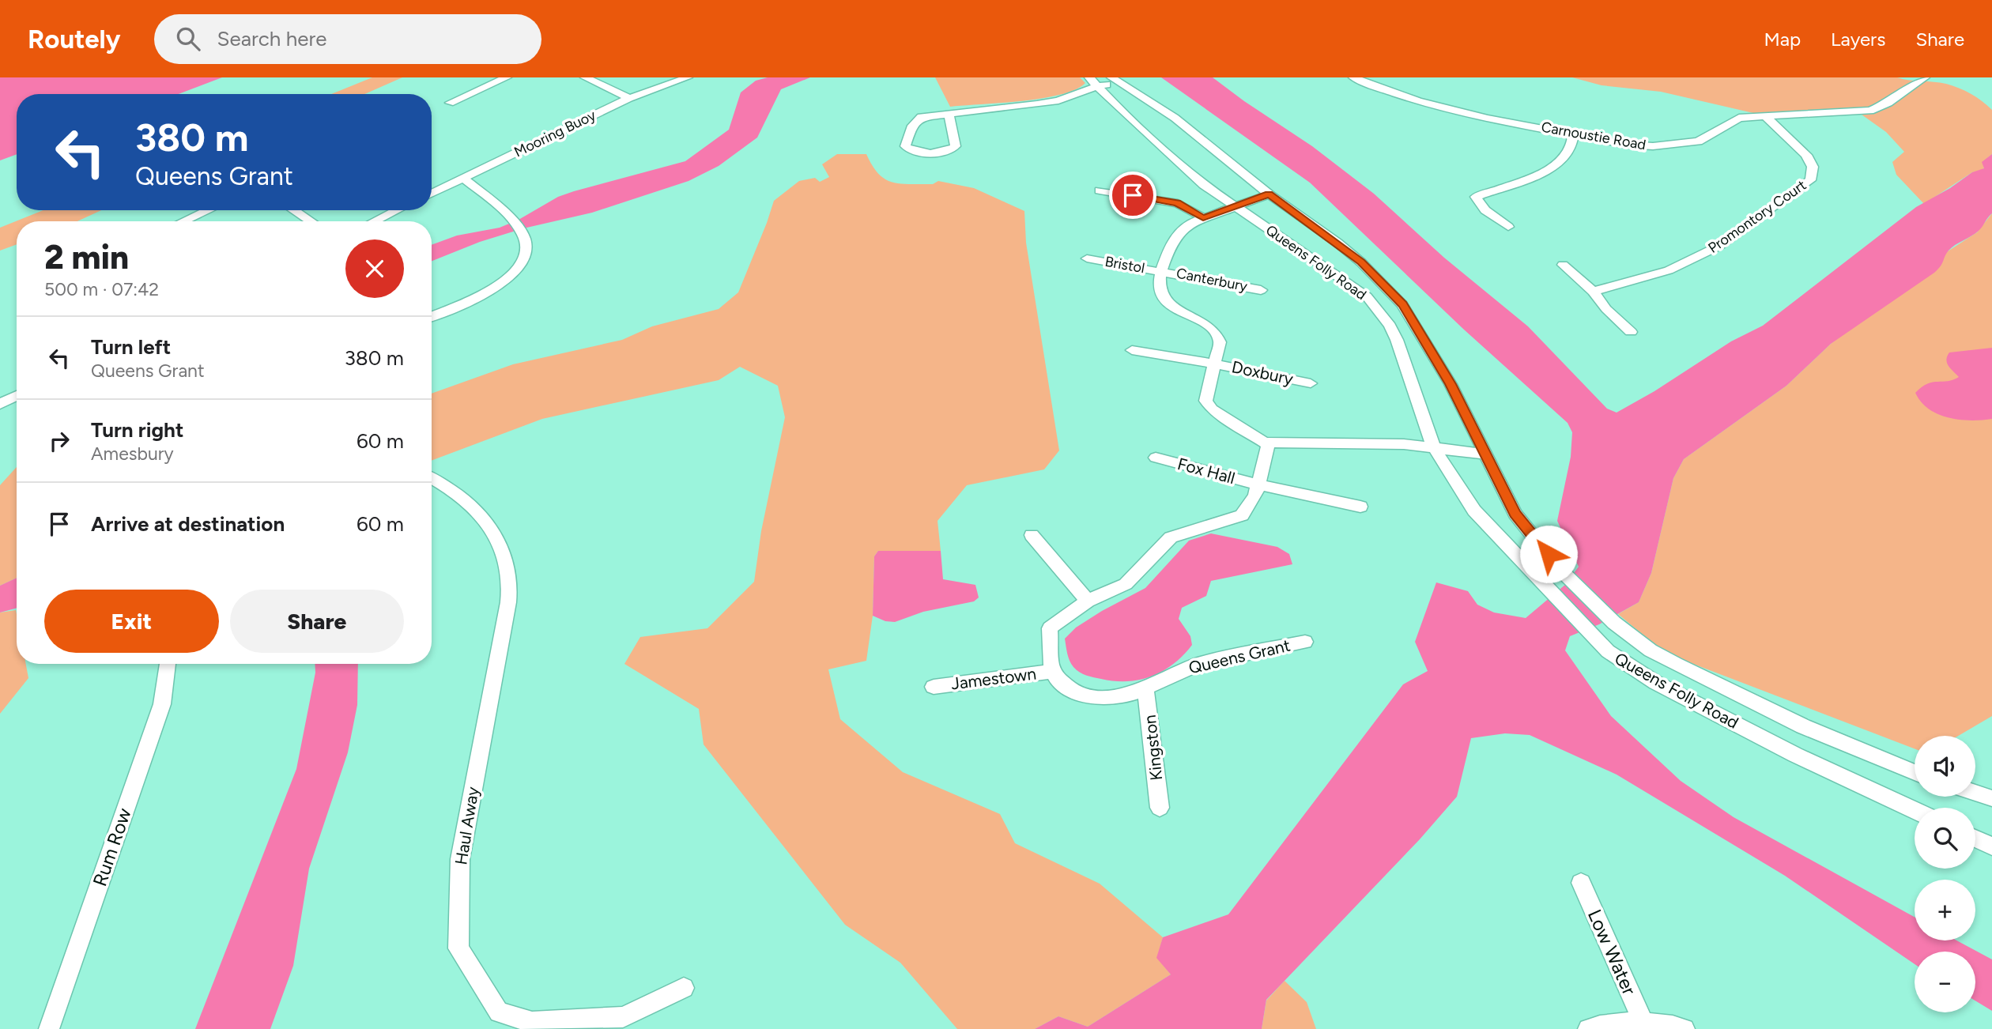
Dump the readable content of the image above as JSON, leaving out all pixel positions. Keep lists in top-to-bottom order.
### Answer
{
  "streets": {
    "street": [
      "Mooring Buoy",
      "Carnoustie Road",
      "Promontory Court",
      "Queens Folly Road",
      "Bristol",
      "Canterbury",
      "Doxbury",
      "Fox Hall",
      "Queens Grant",
      "Jamestown",
      "Kingston",
      "Haul Away",
      "Rum Row",
      "Low Water"
    ]
  },
  "crossings": [
    ["Carnoustie Road", "Promontory Court"],
    ["Bristol", "Canterbury"],
    ["Queens Grant", "Jamestown"],
    ["Queens Grant", "Kingston"]
  ],
  "page": {
    "header": "Routely",
    "search": "Search here",
    "nav": ["Map", "Layers", "Share"],
    "turn": ["380 m", "Queens Grant"],
    "heading": ["2 min", "500 m · 07:42"],
    "list": [
      {
        "name": "Turn left",
        "note": "Queens Grant",
        "value": "380 m"
      },
      {
        "name": "Turn right",
        "note": "Amesbury",
        "value": "60 m"
      },
      {
        "name": "Arrive at destination",
        "value": "60 m"
      }
    ],
    "buttons": ["Exit", "Share"],
    "map_buttons": ["+", "−"]
  }
}
